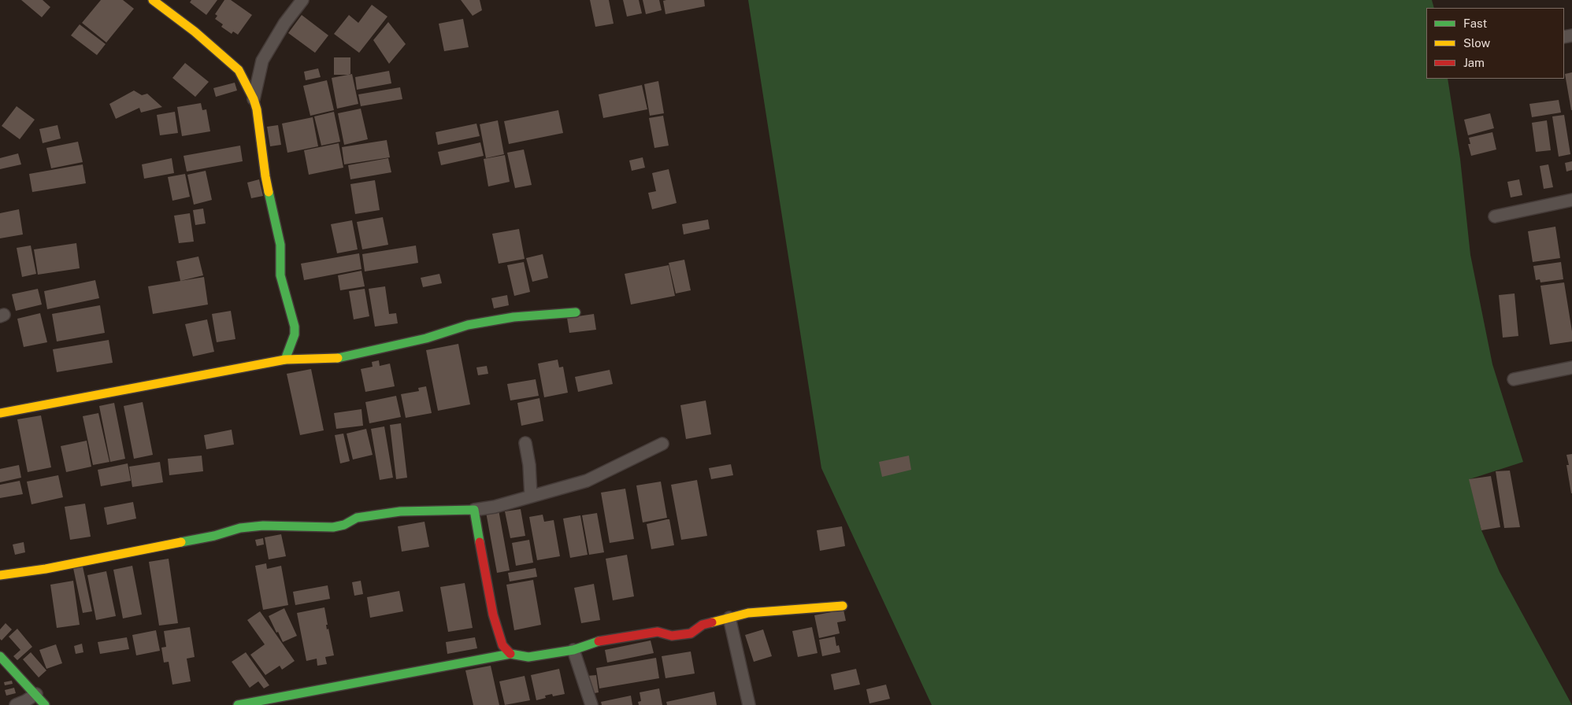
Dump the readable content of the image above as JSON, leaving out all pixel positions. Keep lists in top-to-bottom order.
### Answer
{
  "legend": ["Fast", "Slow", "Jam"]
}
